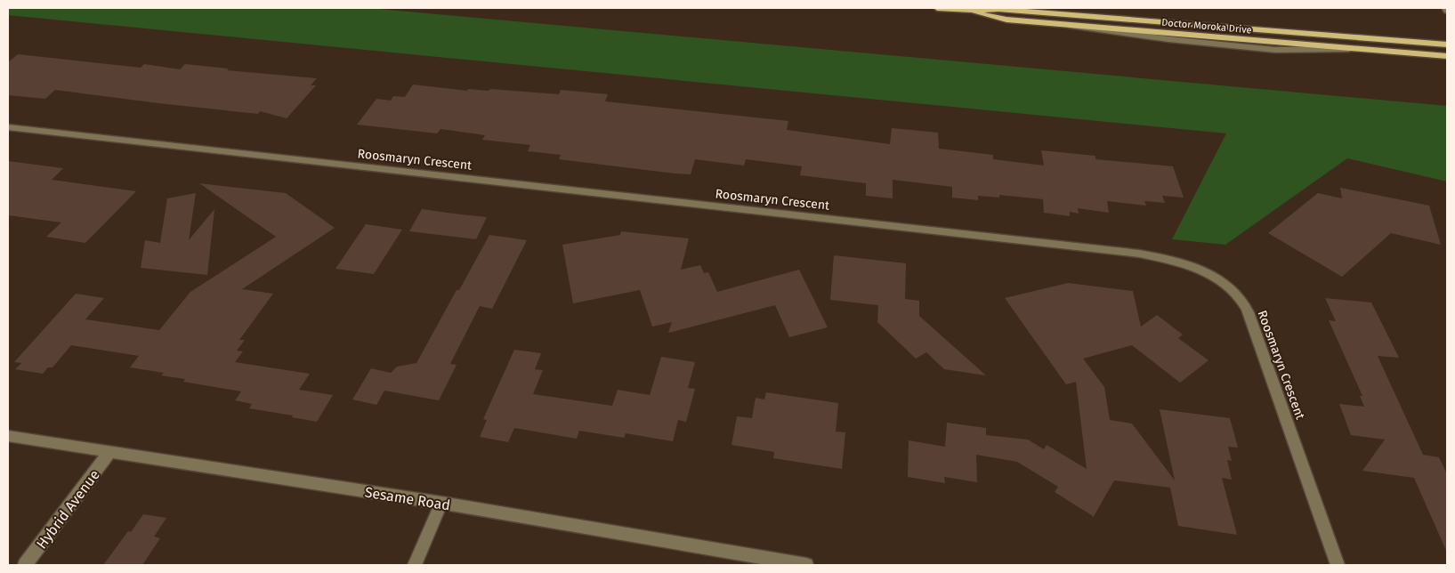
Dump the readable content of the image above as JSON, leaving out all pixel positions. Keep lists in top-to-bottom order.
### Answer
{
  "streets": {
    "main road": ["Doctor Moroka Drive"],
    "street": ["Roosmaryn Crescent", "Sesame Road", "Hybrid Avenue"]
  },
  "crossings": [
    ["Sesame Road", "Hybrid Avenue"]
  ]
}
